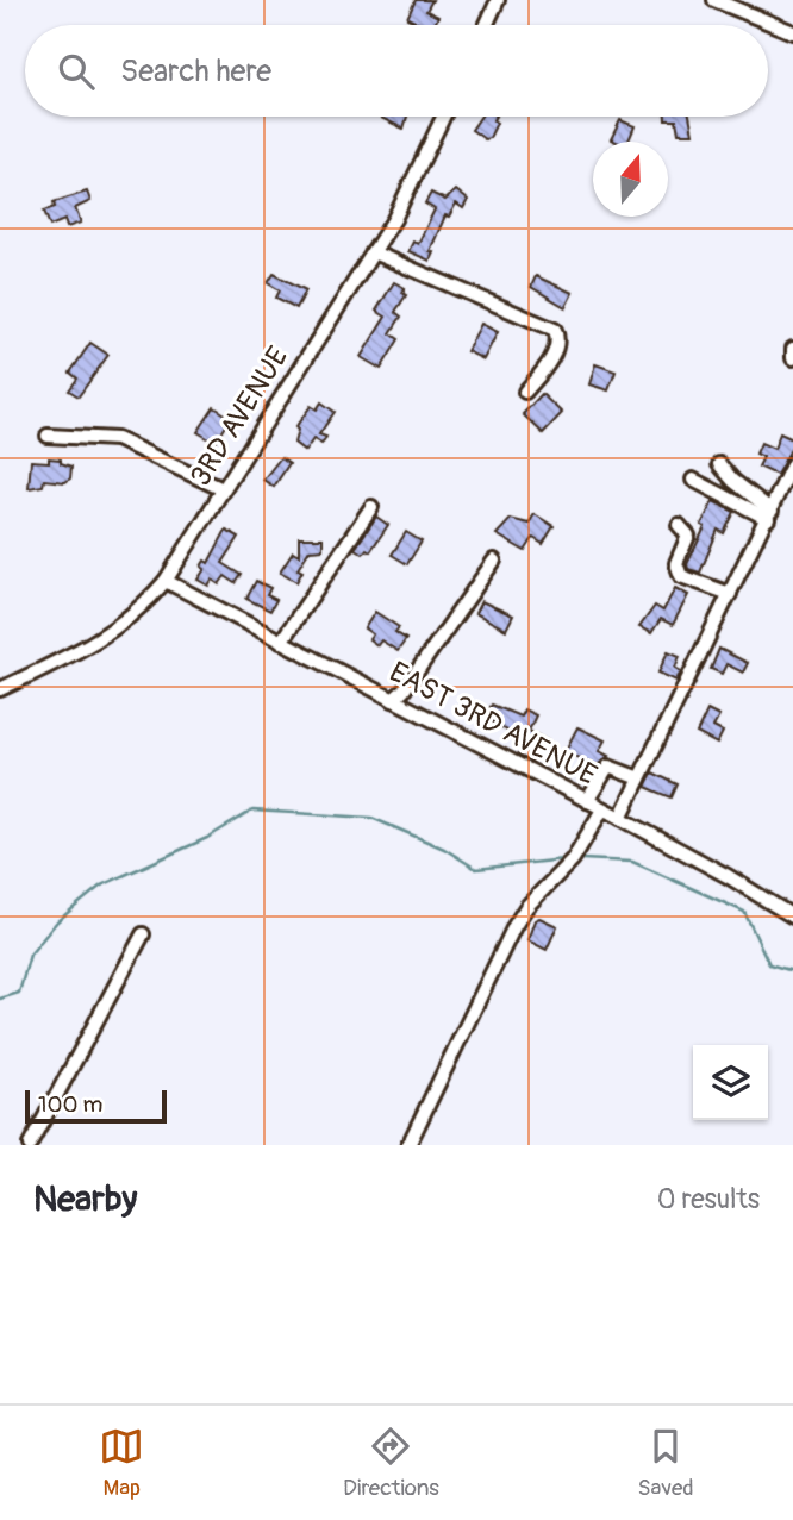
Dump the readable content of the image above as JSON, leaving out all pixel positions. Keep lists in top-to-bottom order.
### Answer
{
  "streets": {
    "street": ["3RD AVENUE", "EAST 3RD AVENUE"]
  },
  "crossings": [
    ["3RD AVENUE", "EAST 3RD AVENUE"]
  ],
  "scale_bar": "100 m",
  "north": "top",
  "page": {
    "search": "Search here",
    "scale": "100 m",
    "heading": ["Nearby", "0 results"],
    "nav": ["Map", "Directions", "Saved"]
  }
}
